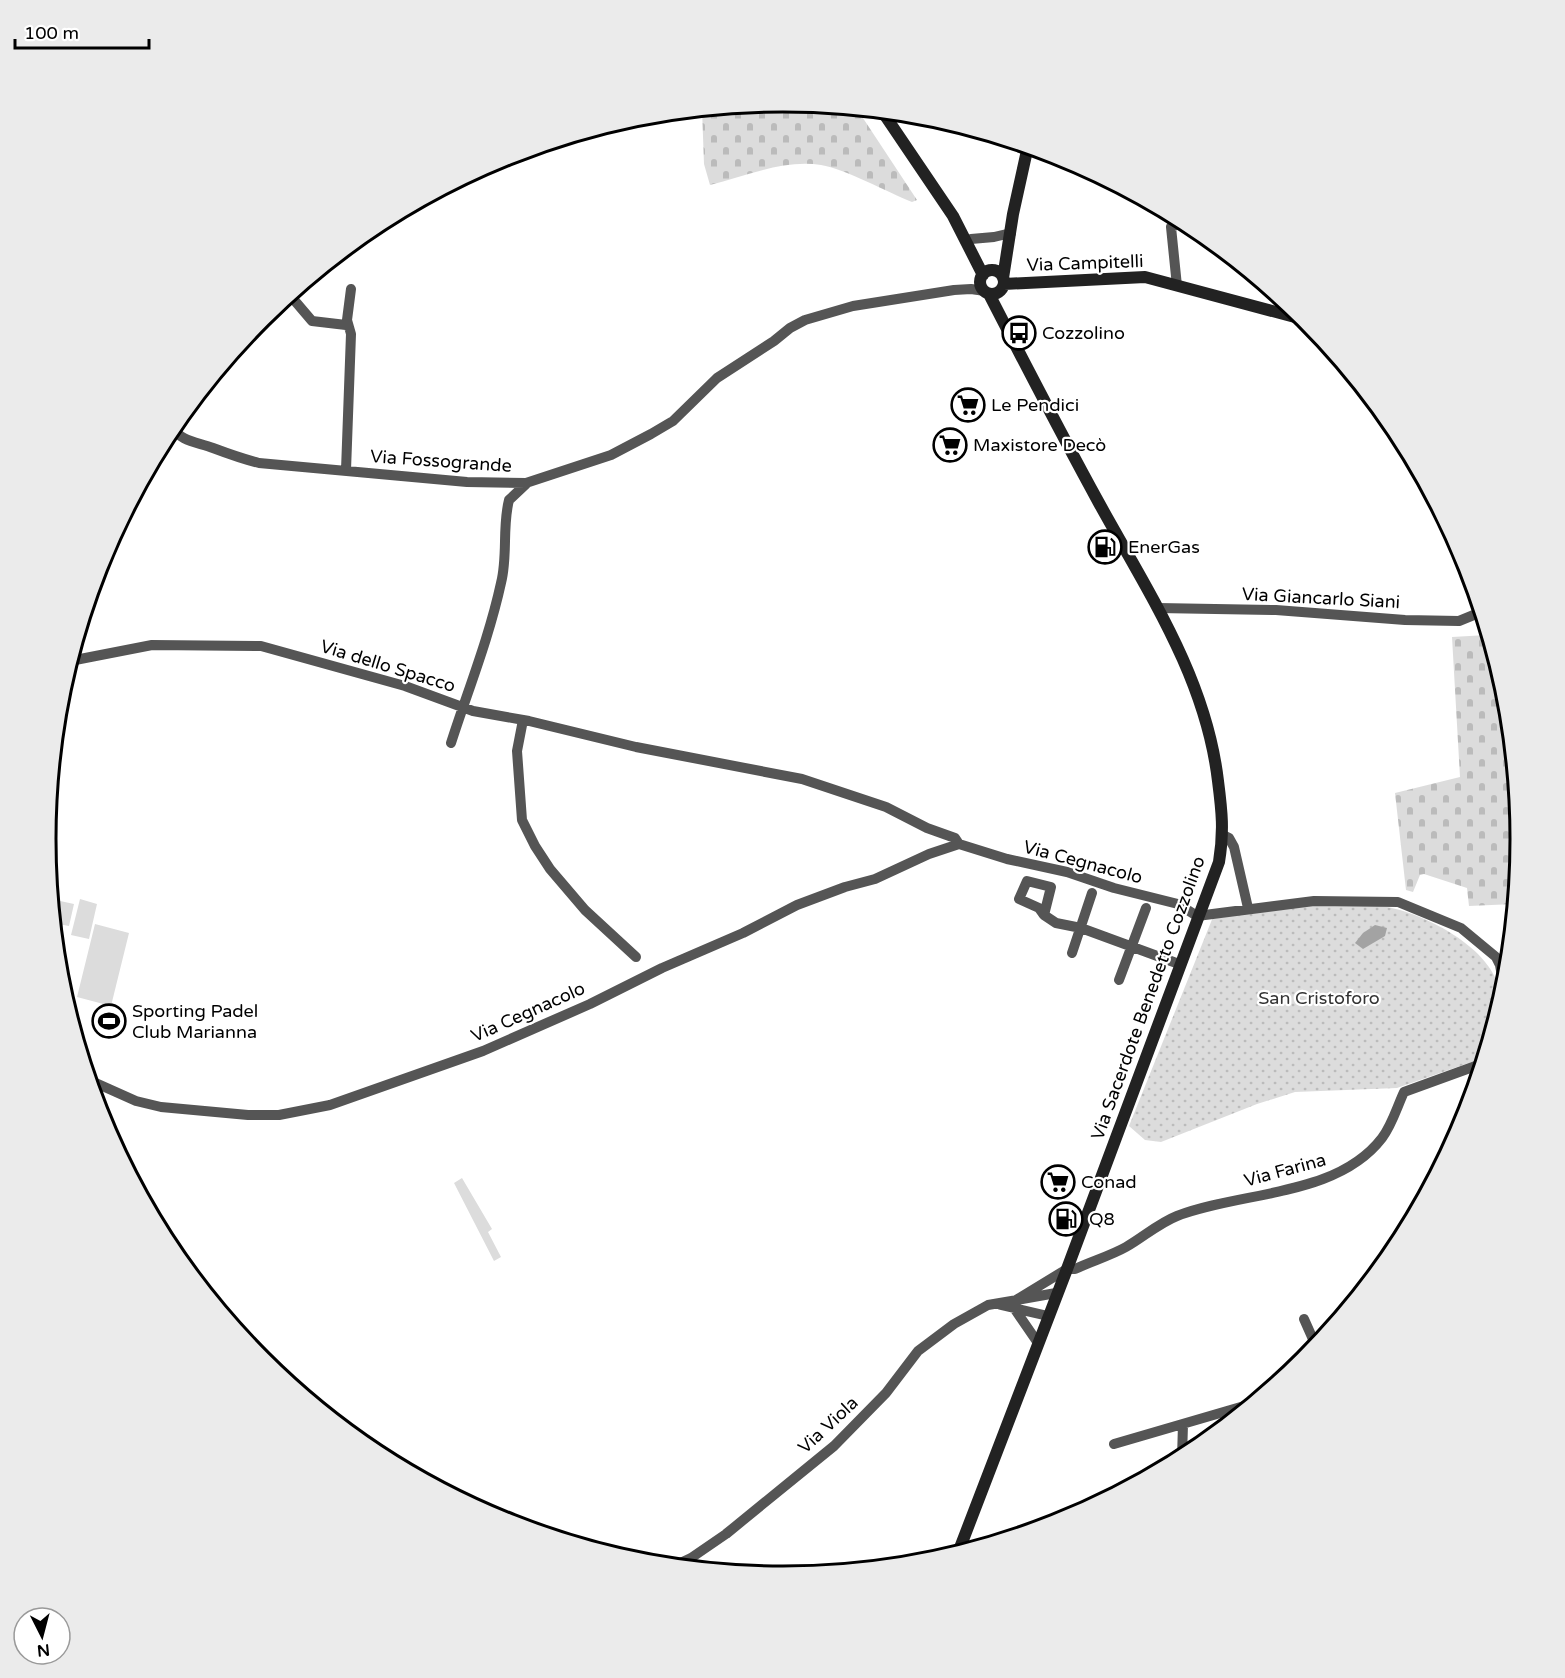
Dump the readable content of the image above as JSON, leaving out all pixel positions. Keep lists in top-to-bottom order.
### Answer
{
  "streets": {
    "main road": ["Via Campitelli", "Via Sacerdote Benedetto Cozzolino"],
    "street": [
      "Via Fossogrande",
      "Via Giancarlo Siani",
      "Via dello Spacco",
      "Via Cegnacolo",
      "Via Farina",
      "Via Viola"
    ]
  },
  "crossings": [
    ["Via Campitelli", "Via Sacerdote Benedetto Cozzolino"],
    ["Via Fossogrande", "Via dello Spacco"],
    ["Via Giancarlo Siani", "Via Sacerdote Benedetto Cozzolino"],
    ["Via dello Spacco", "Via Cegnacolo"],
    ["Via Cegnacolo", "Via Sacerdote Benedetto Cozzolino"],
    ["Via Sacerdote Benedetto Cozzolino", "Via Farina"],
    ["Via Sacerdote Benedetto Cozzolino", "Via Viola"]
  ],
  "parks": ["San Cristoforo"],
  "places": {
    "bus stop": ["Cozzolino"],
    "supermarket": ["Le Pendici", "Maxistore Decò", "Conad"],
    "fuel station": ["EnerGas", "Q8"],
    "sports": ["Sporting Padel Club Marianna"]
  },
  "scale_bar": "100 m",
  "north": "bottom"
}
